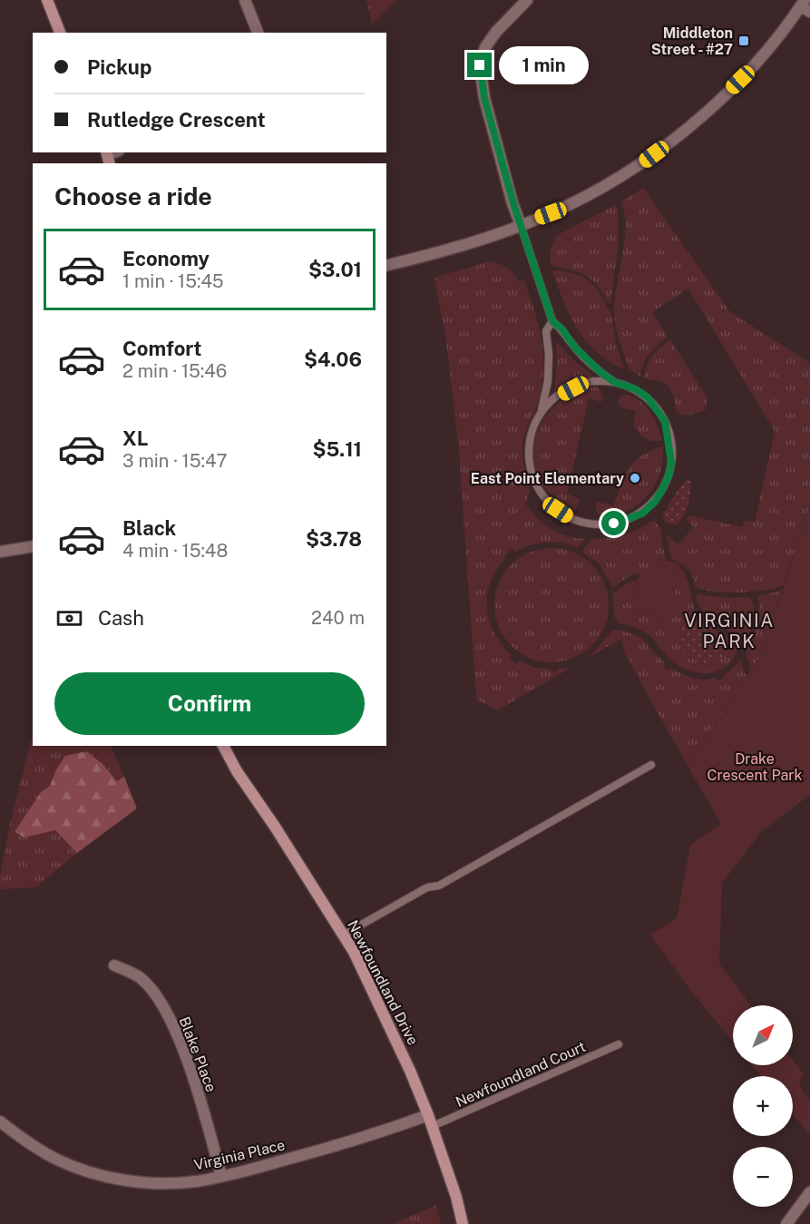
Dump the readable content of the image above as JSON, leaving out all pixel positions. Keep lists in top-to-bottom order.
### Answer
{
  "streets": {
    "street": ["Newfoundland Drive", "Blake Place", "Virginia Place"],
    "lane": ["Newfoundland Court"]
  },
  "crossings": [
    ["Newfoundland Drive", "Newfoundland Court"],
    ["Newfoundland Drive", "Virginia Place"],
    ["Blake Place", "Virginia Place"],
    ["Newfoundland Court", "Virginia Place"]
  ],
  "districts": ["VIRGINIA PARK"],
  "parks": ["Drake Crescent Park"],
  "places": {
    "transit": ["Middleton Street - #27"],
    "other": ["East Point Elementary"]
  },
  "north": "top right",
  "page": {
    "banner": ["Pickup", "Rutledge Crescent"],
    "bubble": "1 min",
    "heading": "Choose a ride",
    "list": [
      {
        "name": "Economy",
        "note": "1 min · 15:45",
        "value": "$3.01"
      },
      {
        "name": "Comfort",
        "note": "2 min · 15:46",
        "value": "$4.06"
      },
      {
        "name": "XL",
        "note": "3 min · 15:47",
        "value": "$5.11"
      },
      {
        "name": "Black",
        "note": "4 min · 15:48",
        "value": "$3.78"
      }
    ],
    "pay": ["Cash", "240 m"],
    "buttons": "Confirm",
    "map_buttons": ["+", "−"]
  }
}
